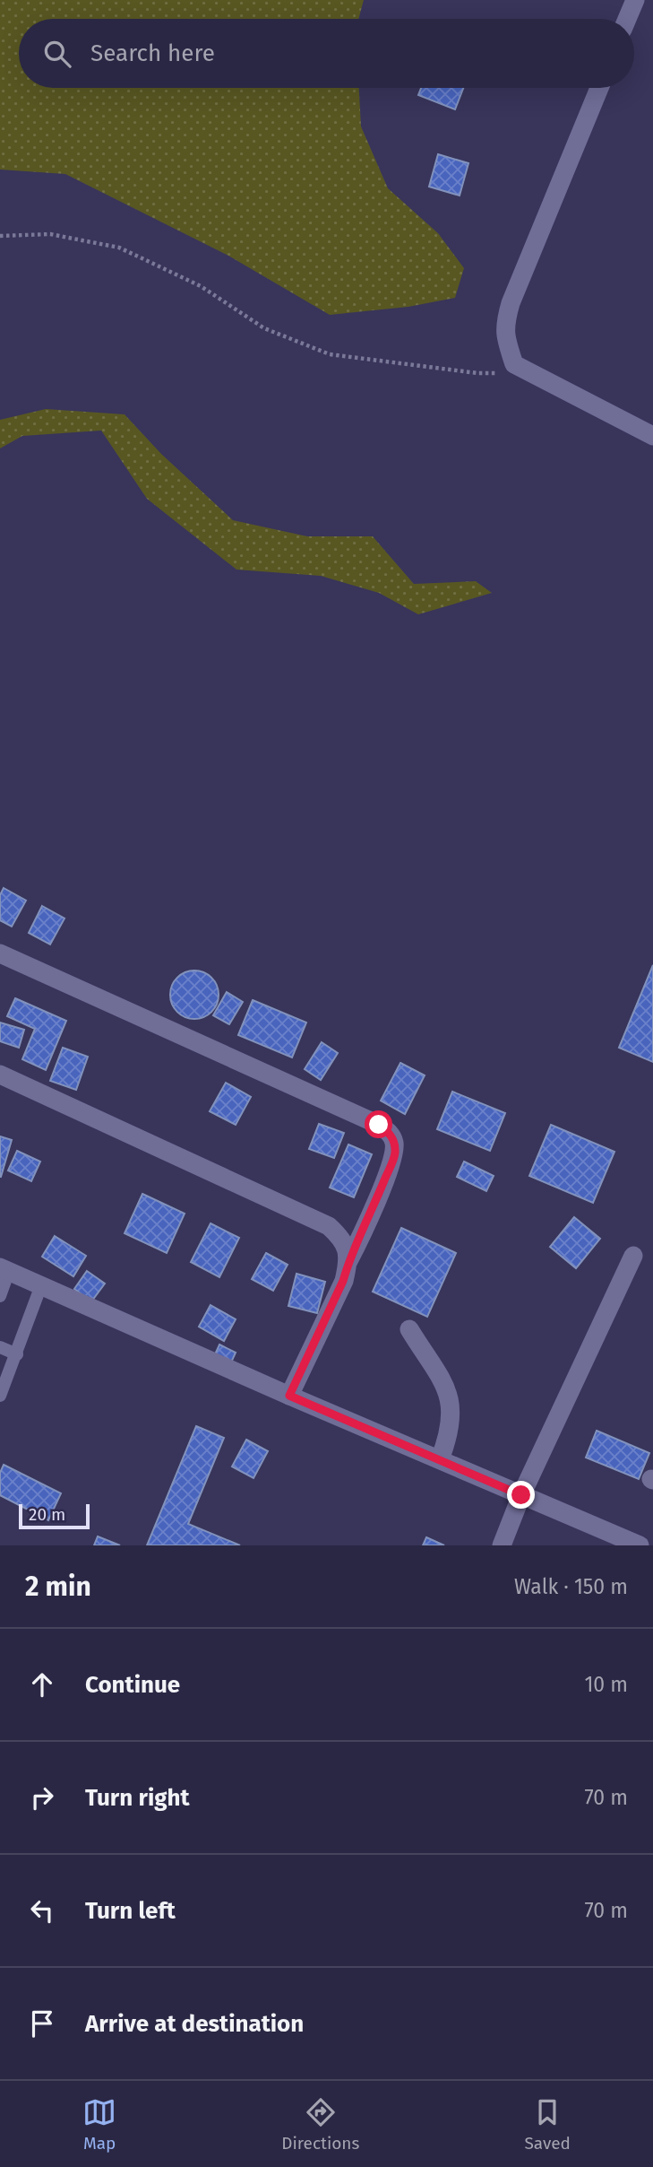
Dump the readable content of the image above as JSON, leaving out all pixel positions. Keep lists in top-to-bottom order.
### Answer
{
  "scale_bar": "20 m",
  "page": {
    "search": "Search here",
    "scale": "20 m",
    "heading": ["2 min", "Walk · 150 m"],
    "list": [
      ["Continue", "10 m"],
      ["Turn right", "70 m"],
      ["Turn left", "70 m"],
      "Arrive at destination"
    ],
    "nav": ["Map", "Directions", "Saved"]
  }
}
